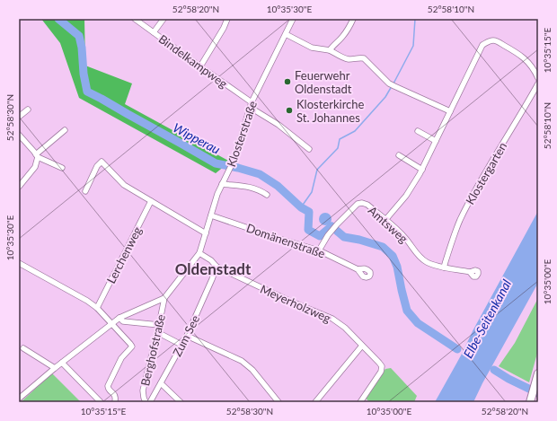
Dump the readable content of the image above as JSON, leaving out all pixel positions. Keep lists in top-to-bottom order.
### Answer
{
  "streets": {
    "street": [
      "Bindelkampweg",
      "Klosterstraße",
      "Klostergarten",
      "Amtsweg",
      "Domänenstraße",
      "Lerchenweg",
      "Meyerholzweg",
      "Zum See",
      "Berghofstraße"
    ]
  },
  "crossings": [
    ["Bindelkampweg", "Klosterstraße"],
    ["Klosterstraße", "Domänenstraße"],
    ["Klosterstraße", "Meyerholzweg"],
    ["Klosterstraße", "Berghofstraße"],
    ["Klostergarten", "Amtsweg"],
    ["Amtsweg", "Domänenstraße"],
    ["Meyerholzweg", "Zum See"]
  ],
  "districts": ["Oldenstadt"],
  "water": ["Wipperau", "Elbe-Seitenkanal"],
  "places": ["Feuerwehr Oldenstadt", "Klosterkirche St. Johannes"],
  "coordinates": [
    "52°58'20\"N",
    "10°35'30\"E",
    "52°58'10\"N",
    "10°35'15\"E",
    "52°58'30\"N",
    "10°35'00\"E"
  ]
}
